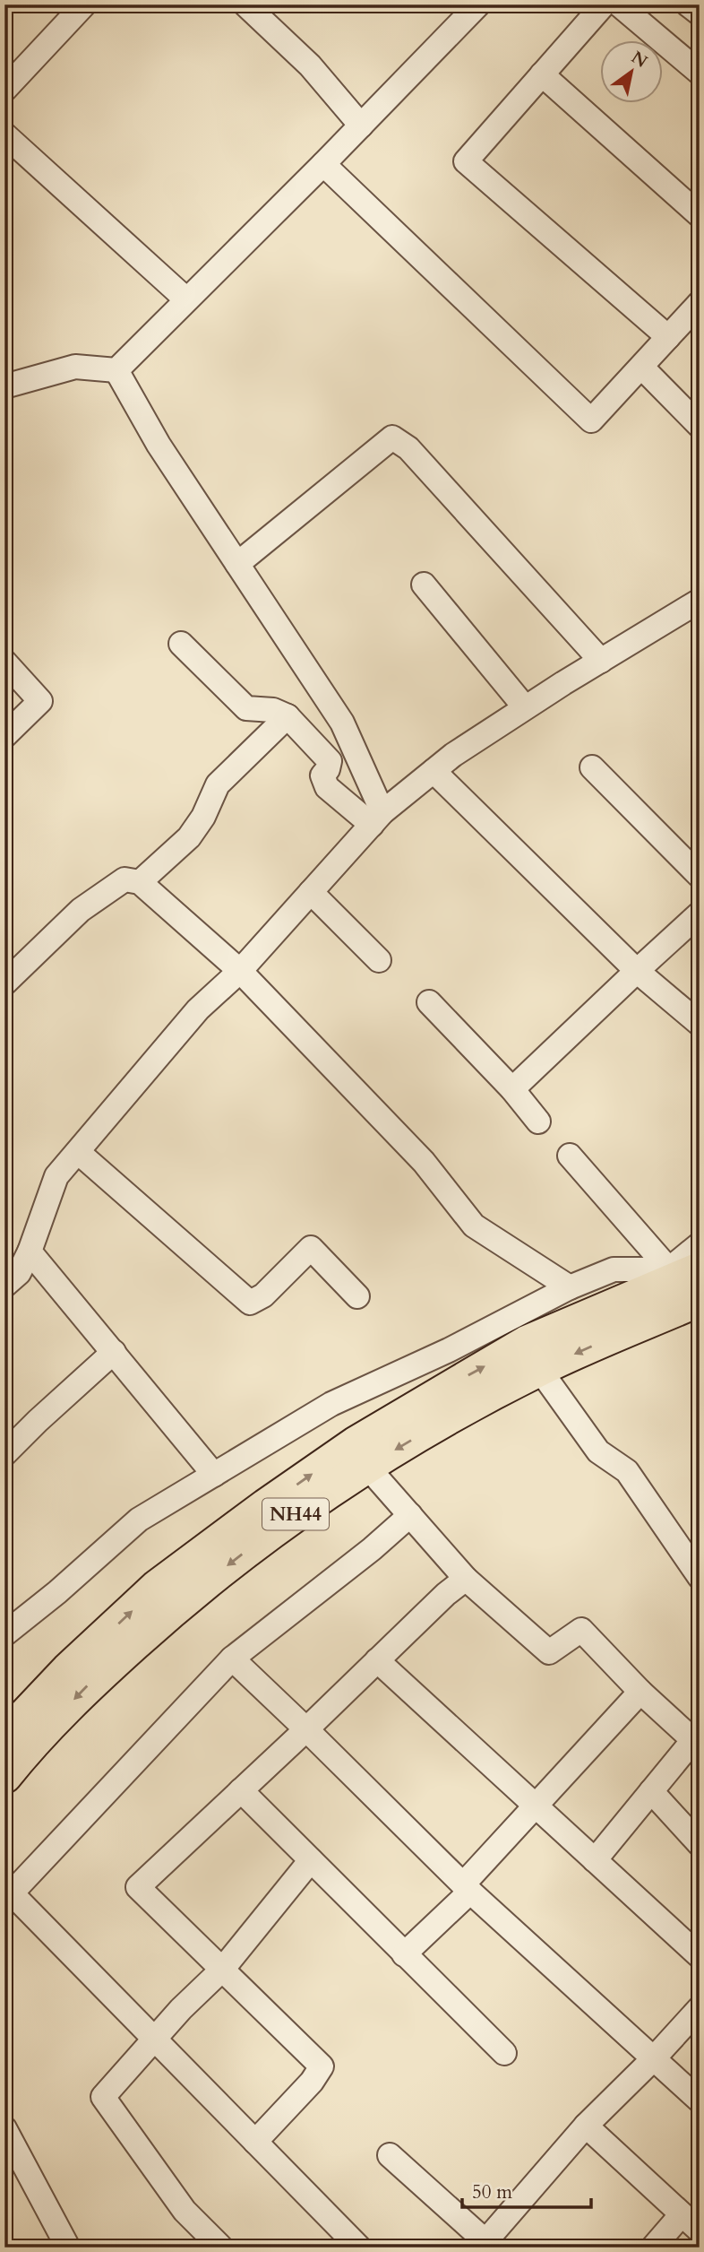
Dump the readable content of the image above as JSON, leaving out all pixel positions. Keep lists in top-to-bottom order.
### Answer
{
  "streets": {
    "highway": ["NH44"]
  },
  "scale_bar": "50 m",
  "north": "top right"
}
